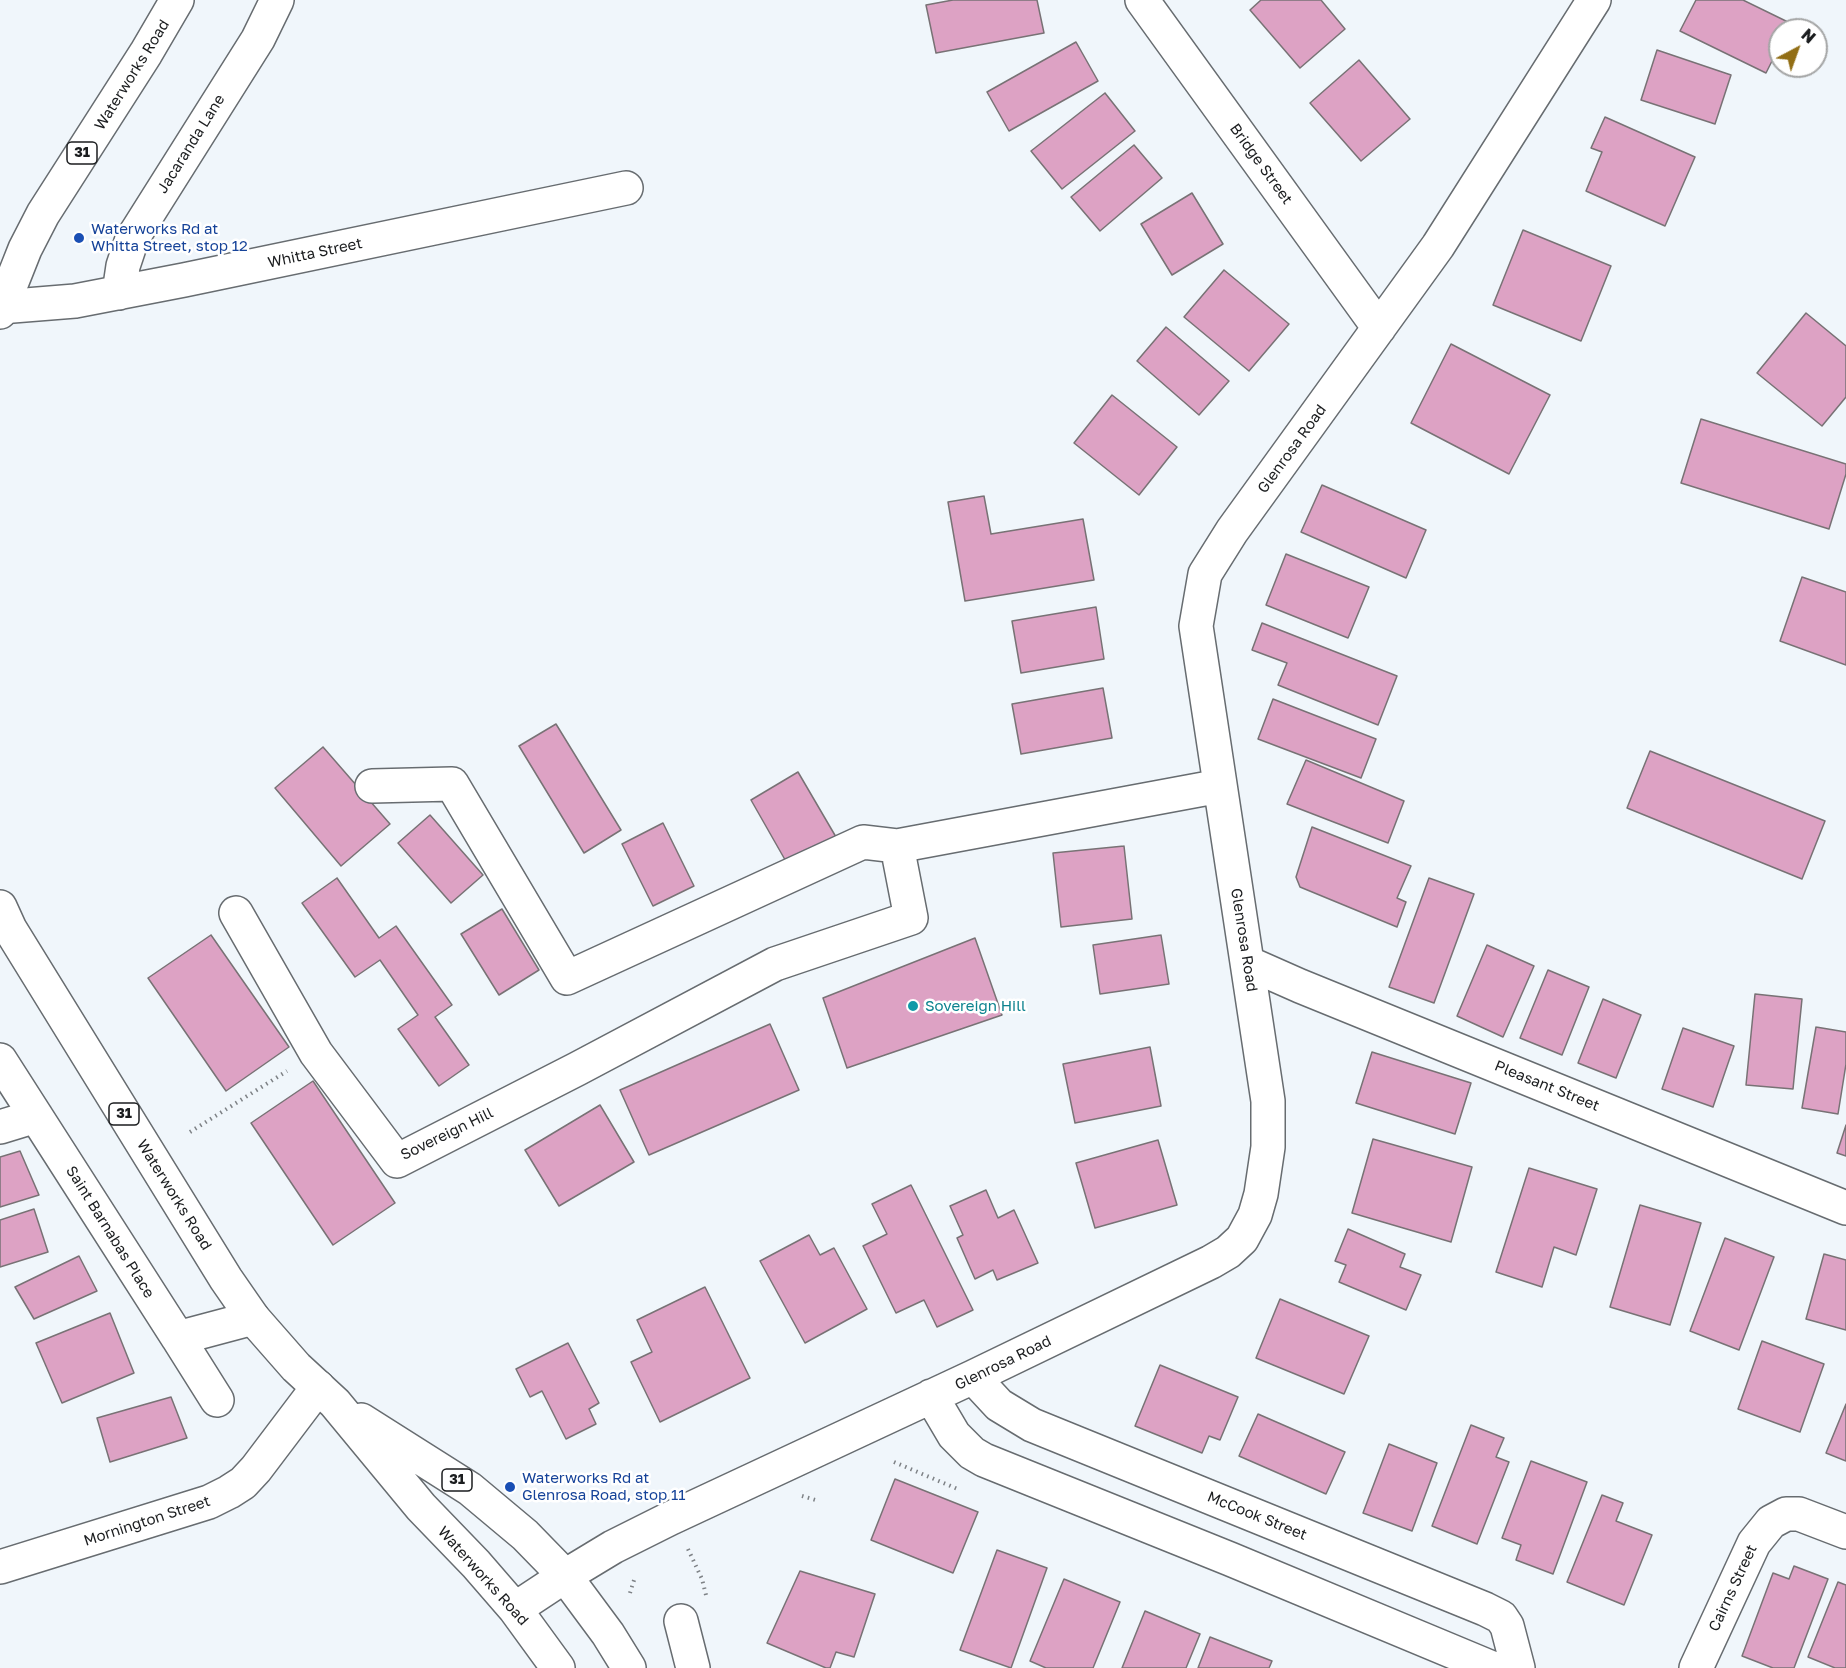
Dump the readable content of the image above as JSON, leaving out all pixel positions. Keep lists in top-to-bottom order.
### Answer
{
  "streets": {
    "street": [
      "Waterworks Road",
      "Jacaranda Lane",
      "31",
      "Bridge Street",
      "Whitta Street",
      "Glenrosa Road",
      "Pleasant Street",
      "Sovereign Hill",
      "Saint Barnabas Place",
      "McCook Street",
      "Mornington Street",
      "Cairns Street"
    ]
  },
  "crossings": [
    ["Waterworks Road", "Whitta Street"],
    ["Waterworks Road", "Glenrosa Road"],
    ["Waterworks Road", "Mornington Street"],
    ["Jacaranda Lane", "Whitta Street"],
    ["Bridge Street", "Glenrosa Road"],
    ["Glenrosa Road", "Pleasant Street"],
    ["Glenrosa Road", "McCook Street"]
  ],
  "places": ["Waterworks Rd at Whitta Street, stop 12", "Sovereign Hill", "Waterworks Rd at Glenrosa Road, stop 11"],
  "north": "top right"
}
